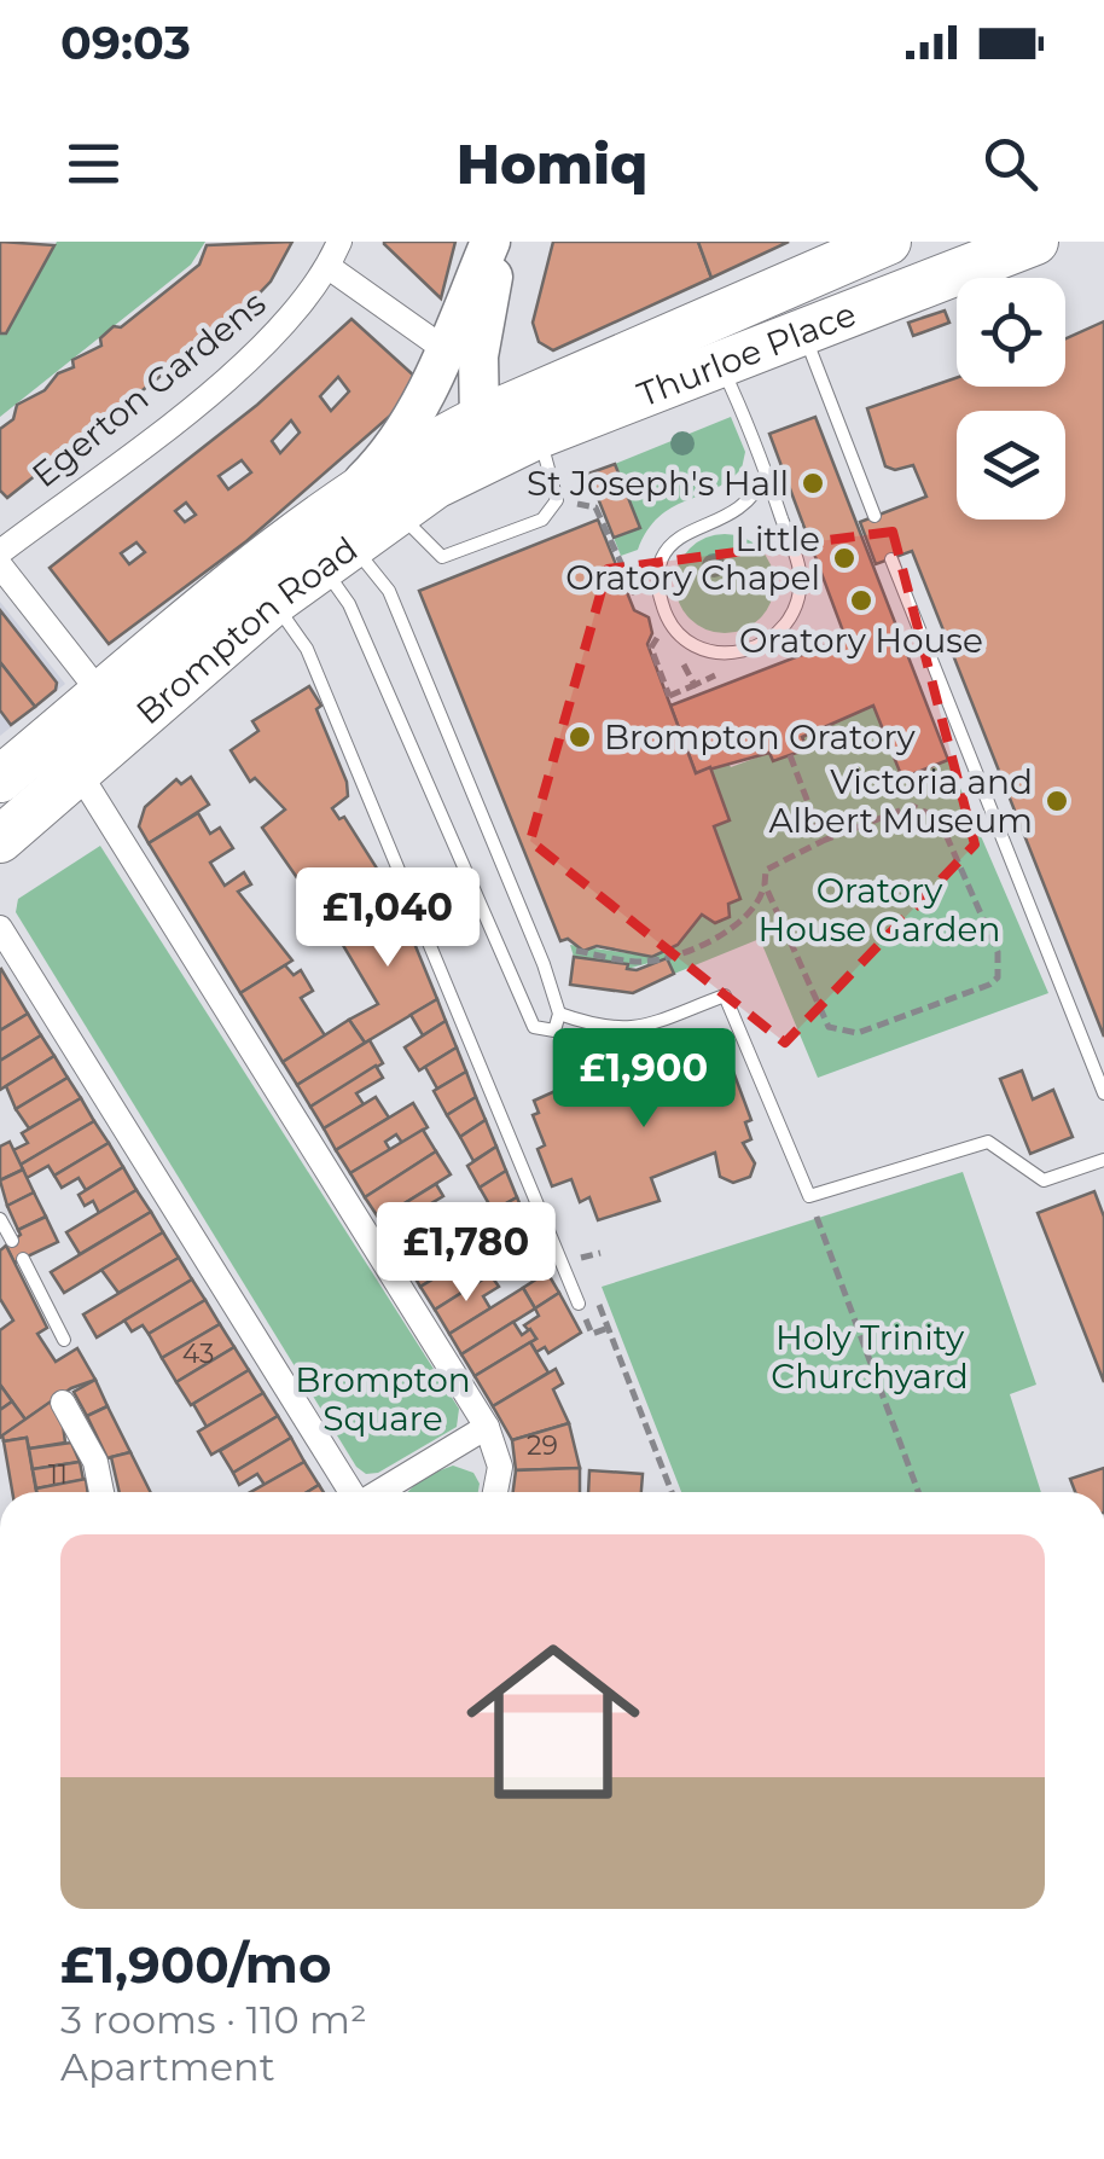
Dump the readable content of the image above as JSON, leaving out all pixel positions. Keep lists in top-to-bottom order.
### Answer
{
  "streets": {
    "highway": ["Thurloe Place", "Brompton Road"],
    "street": ["Egerton Gardens"]
  },
  "crossings": [
    ["Thurloe Place", "Brompton Road"]
  ],
  "parks": ["Oratory House Garden", "Holy Trinity Churchyard", "Brompton Square"],
  "places": [
    "St Joseph's Hall",
    "Little Oratory Chapel",
    "Oratory House",
    "Brompton Oratory",
    "Victoria and Albert Museum"
  ],
  "house_numbers": ["43", "29", "11"],
  "page": {
    "status": "09:03",
    "header": "Homiq",
    "price": ["£1,040", "£1,900", "£1,780"],
    "list": [
      {
        "name": "£1,900/mo",
        "note": "3 rooms · 110 m² · Apartment"
      }
    ]
  }
}
